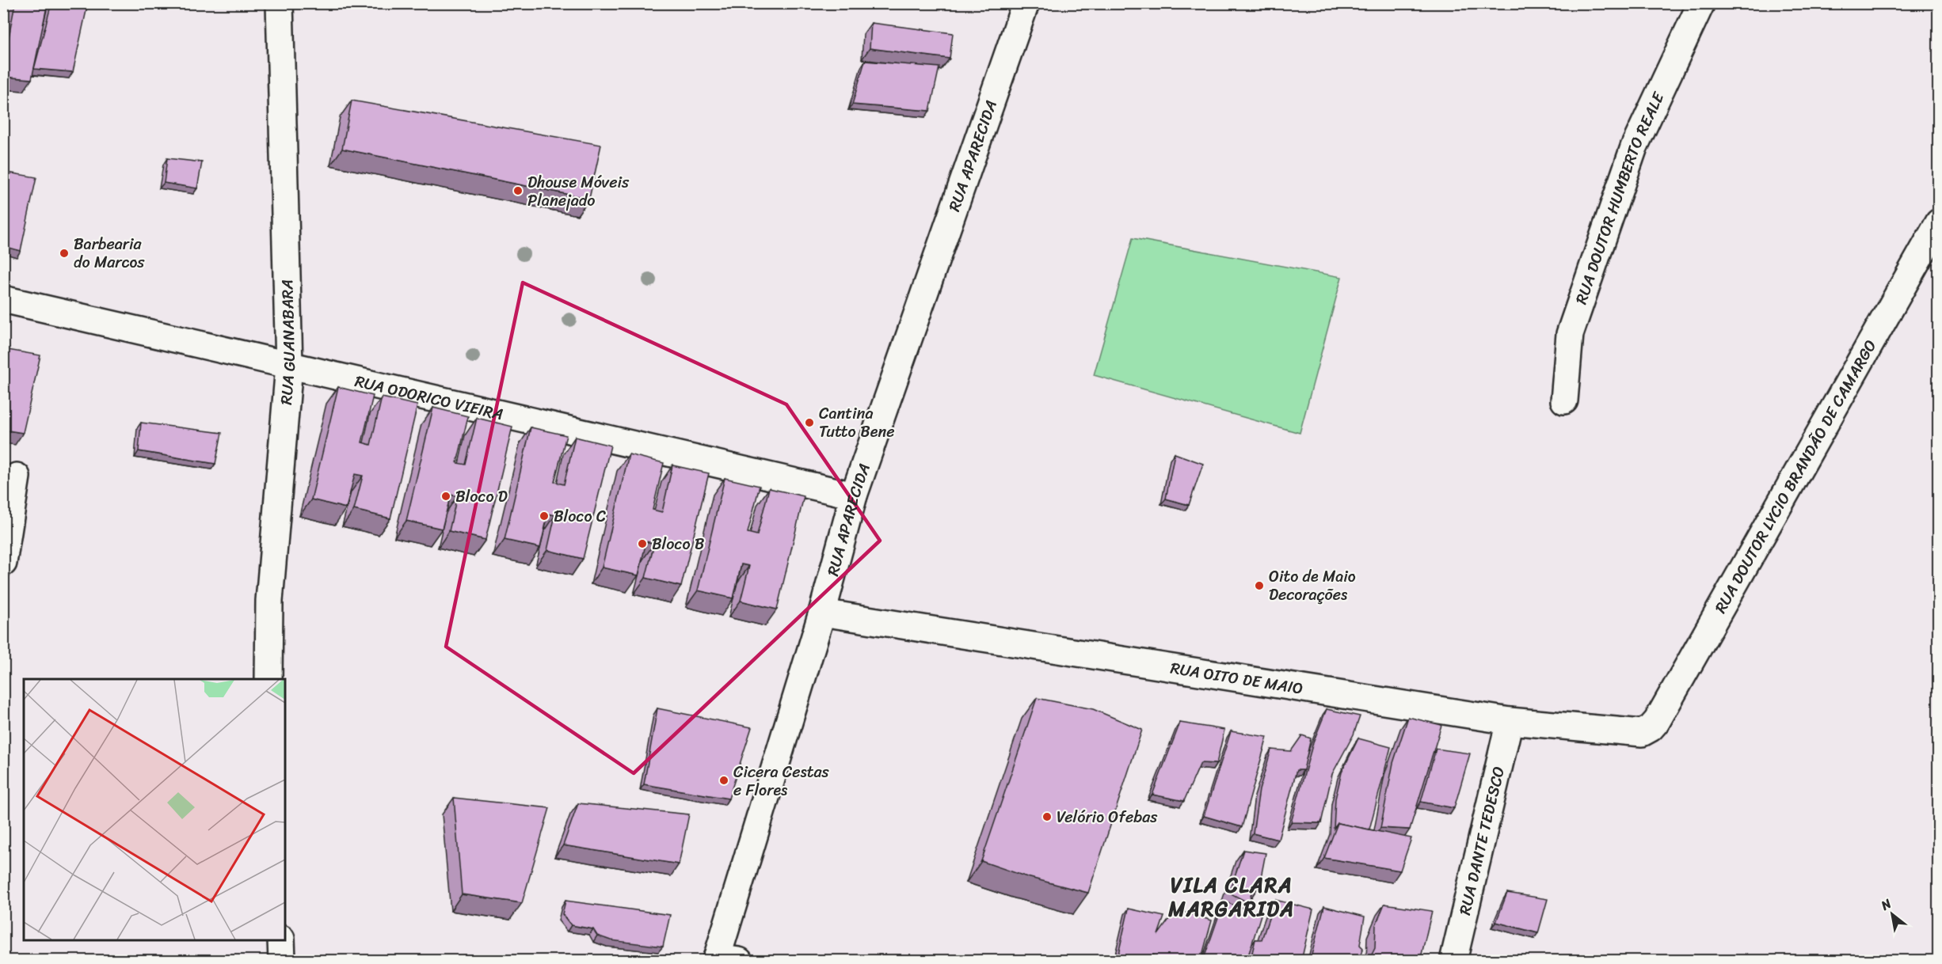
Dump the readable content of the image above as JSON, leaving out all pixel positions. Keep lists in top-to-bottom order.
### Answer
{
  "streets": {
    "street": [
      "RUA APARECIDA",
      "RUA DOUTOR HUMBERTO REALE",
      "RUA GUANABARA",
      "RUA ODORICO VIEIRA",
      "RUA DOUTOR LYCIO BRANDÃO DE CAMARGO",
      "RUA OITO DE MAIO",
      "RUA DANTE TEDESCO"
    ]
  },
  "crossings": [
    ["RUA APARECIDA", "RUA ODORICO VIEIRA"],
    ["RUA APARECIDA", "RUA OITO DE MAIO"],
    ["RUA GUANABARA", "RUA ODORICO VIEIRA"],
    ["RUA DOUTOR LYCIO BRANDÃO DE CAMARGO", "RUA OITO DE MAIO"],
    ["RUA OITO DE MAIO", "RUA DANTE TEDESCO"]
  ],
  "districts": ["VILA CLARA MARGARIDA"],
  "places": [
    "Dhouse Móveis Planejado",
    "Barbearia do Marcos",
    "Cantina Tutto Bene",
    "Bloco D",
    "Bloco C",
    "Bloco B",
    "Oito de Maio Decorações",
    "Cicera Cestas e Flores",
    "Velório Ofebas"
  ],
  "north": "top left"
}
